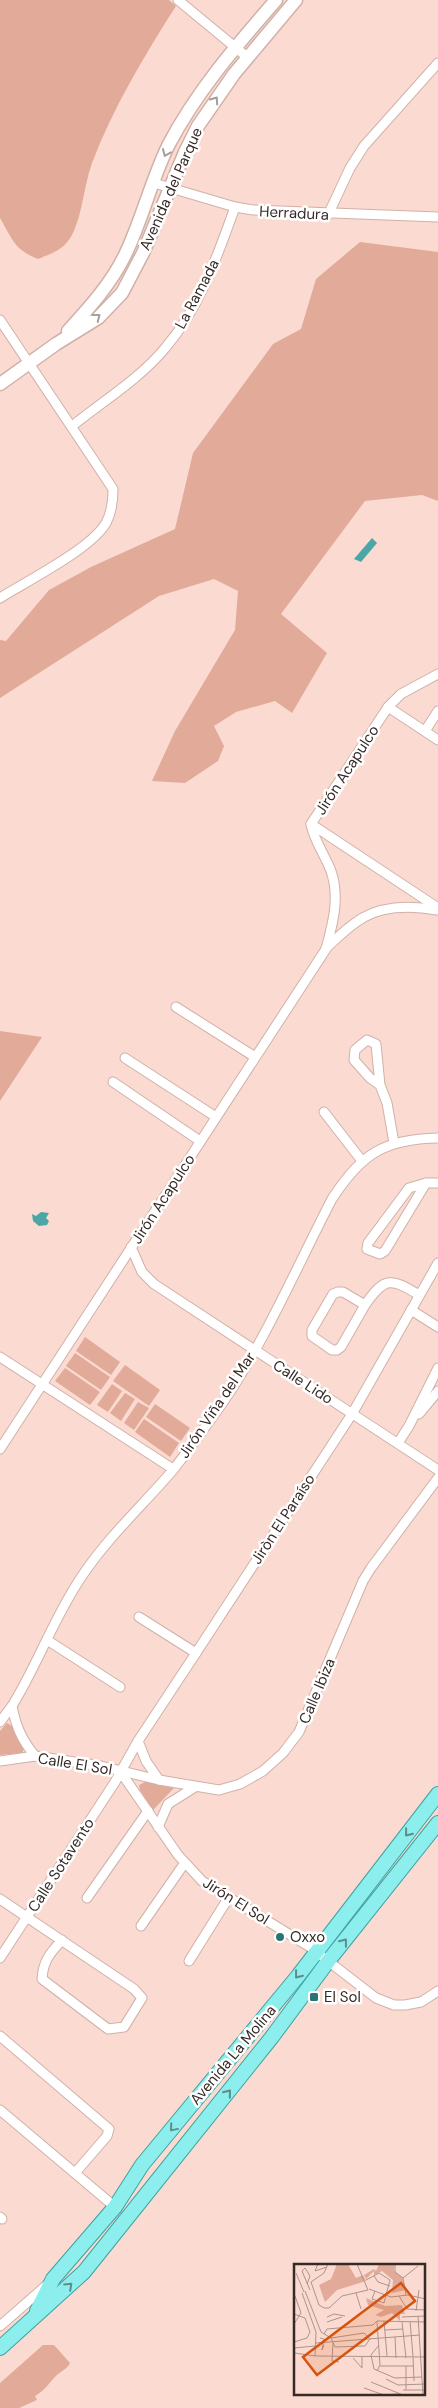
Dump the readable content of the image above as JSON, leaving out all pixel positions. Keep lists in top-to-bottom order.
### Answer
{
  "streets": {
    "main road": ["Avenida La Molina"],
    "street": [
      "Avenida del Parque",
      "Herradura",
      "La Ramada",
      "Jirón Acapulco",
      "Calle Lido",
      "Jirón Viña del Mar",
      "Jiròn El Paraíso",
      "Calle Ibiza",
      "Calle El Sol",
      "Calle Sotavento",
      "Jirón El Sol"
    ]
  },
  "crossings": [
    ["Avenida del Parque", "Herradura"],
    ["Herradura", "La Ramada"],
    ["Jirón Acapulco", "Calle Lido"],
    ["Calle Lido", "Jirón Viña del Mar"],
    ["Calle Lido", "Jiròn El Paraíso"],
    ["Jiròn El Paraíso", "Calle Ibiza"],
    ["Jiròn El Paraíso", "Calle El Sol"],
    ["Jiròn El Paraíso", "Calle Sotavento"],
    ["Jiròn El Paraíso", "Jirón El Sol"],
    ["Calle Ibiza", "Calle El Sol"],
    ["Calle Ibiza", "Calle Sotavento"],
    ["Calle Ibiza", "Jirón El Sol"],
    ["Calle El Sol", "Calle Sotavento"],
    ["Calle El Sol", "Jirón El Sol"],
    ["Calle Sotavento", "Jirón El Sol"],
    ["Jirón El Sol", "Avenida La Molina"]
  ],
  "places": {
    "other": ["Oxxo"],
    "transit": ["El Sol"]
  }
}
